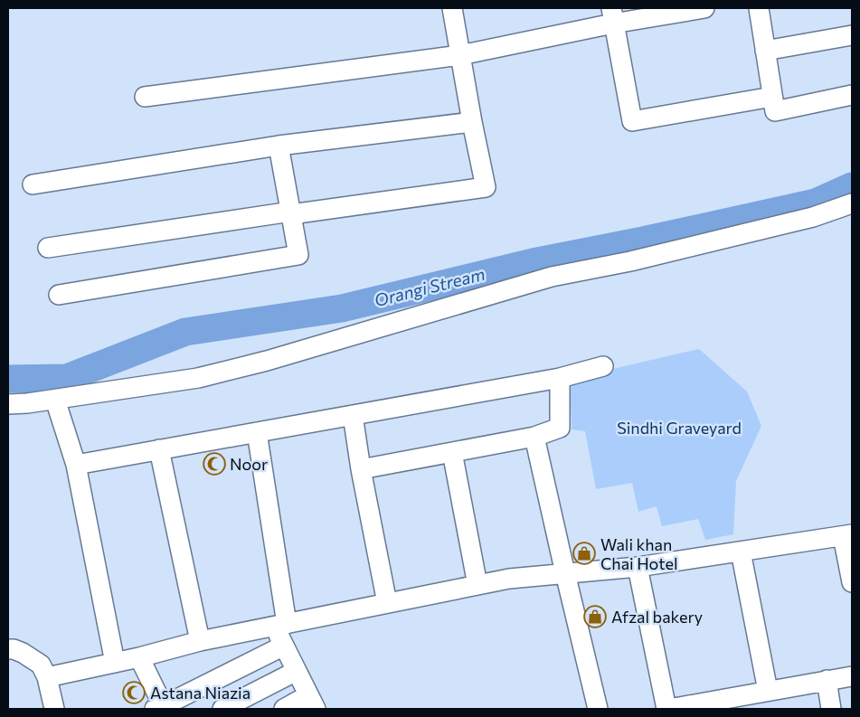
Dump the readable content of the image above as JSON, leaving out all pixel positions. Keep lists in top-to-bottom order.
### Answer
{
  "water": ["Orangi Stream"],
  "parks": ["Sindhi Graveyard"],
  "places": {
    "mosque": ["Noor", "Astana Niazia"],
    "shop": ["Wali khan Chai Hotel", "Afzal bakery"]
  }
}
